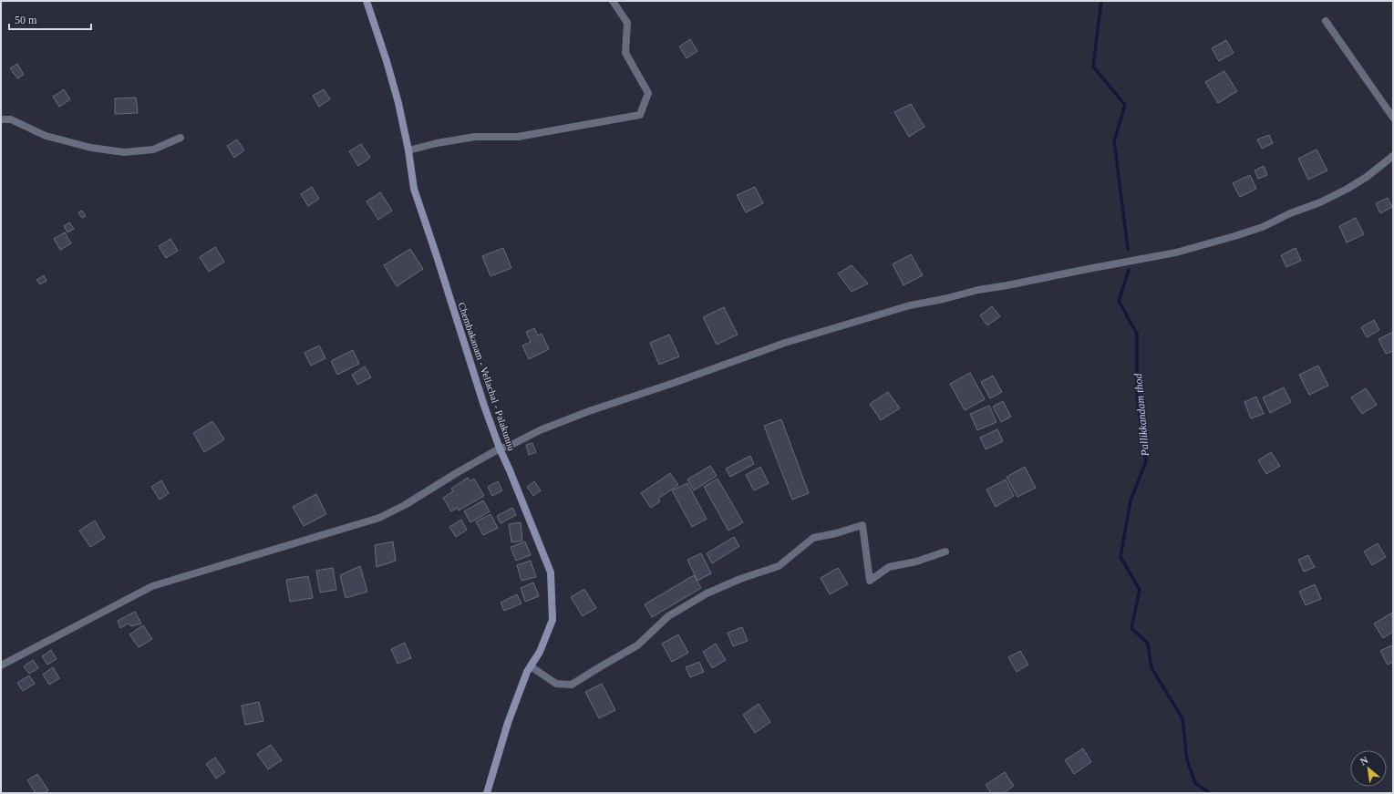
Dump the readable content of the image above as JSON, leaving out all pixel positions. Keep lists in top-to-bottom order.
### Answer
{
  "streets": {
    "main road": ["Chembakanam - Vellachal - Palakunnu"]
  },
  "water": ["Pallikkandam thod"],
  "scale_bar": "50 m",
  "north": "top left"
}
